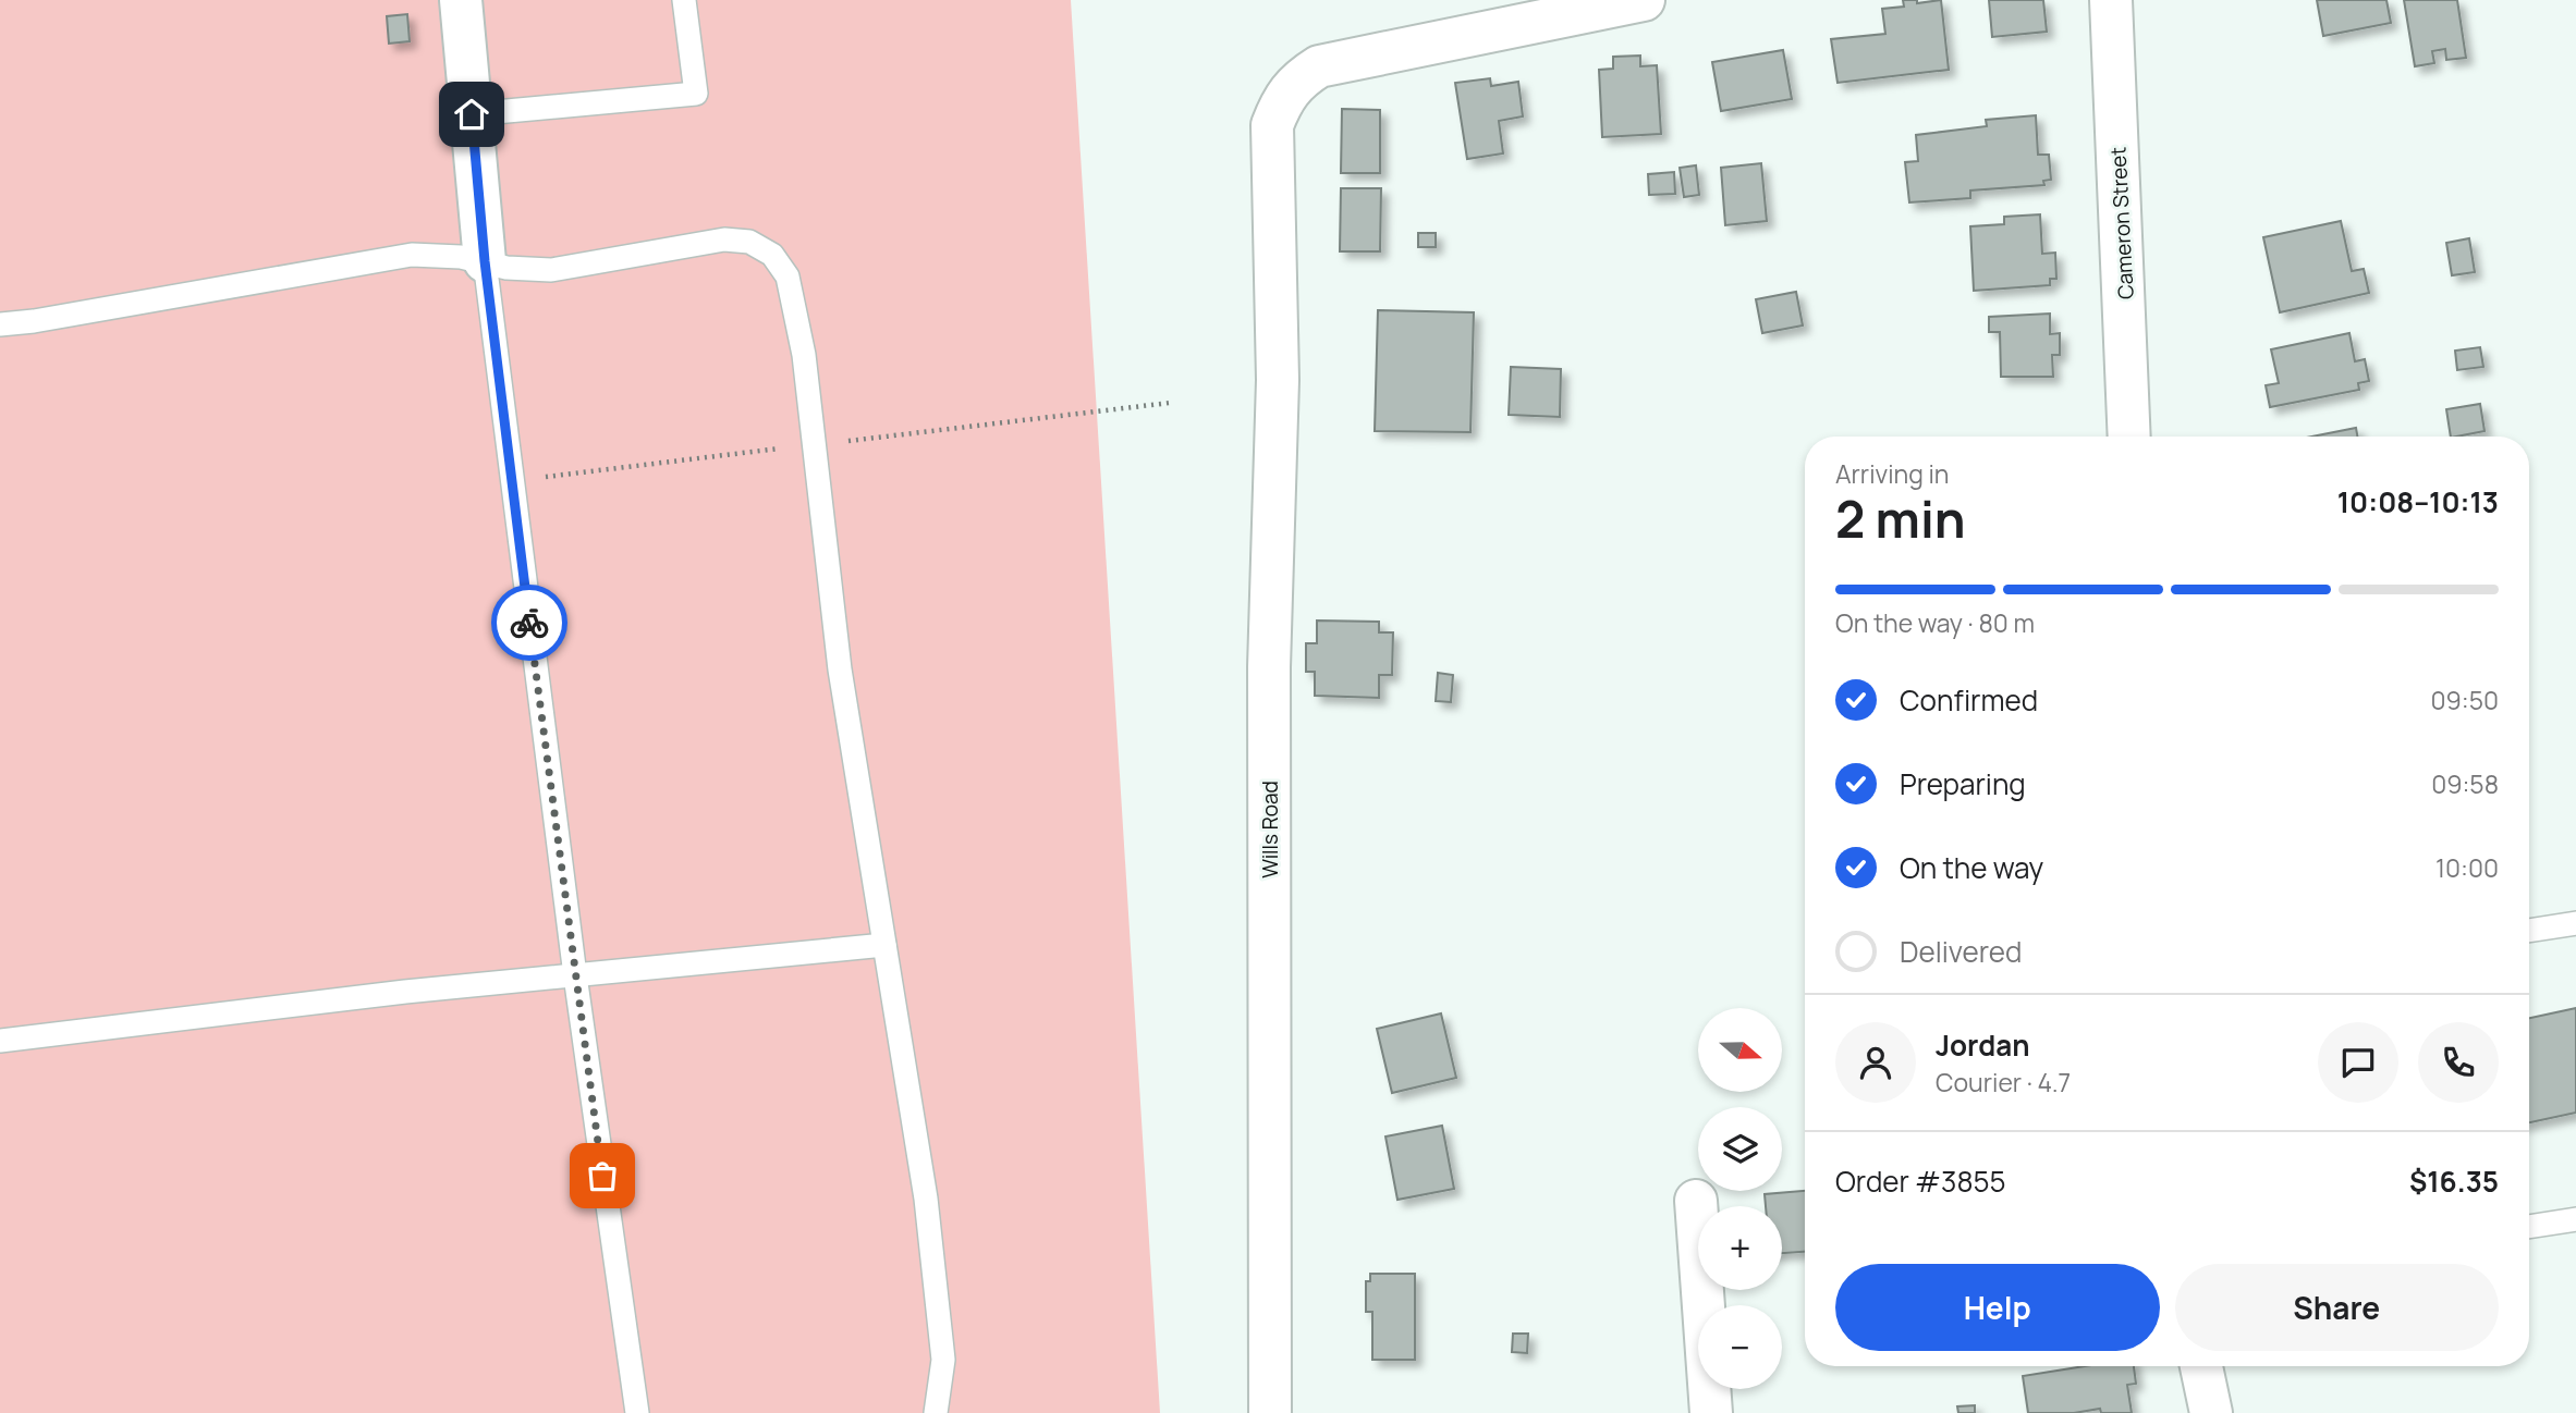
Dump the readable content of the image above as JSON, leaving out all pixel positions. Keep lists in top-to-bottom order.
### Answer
{
  "streets": {
    "street": ["Cameron Street", "Wills Road"]
  },
  "north": "right",
  "page": {
    "heading": ["2 min", "Arriving in", "10:08–10:13"],
    "panel": [
      "Jordan",
      "Courier · 4.7",
      "Order #3855",
      "$16.35"
    ],
    "bar": "On the way · 80 m",
    "list": [
      ["Confirmed", "09:50"],
      ["Preparing", "09:58"],
      ["On the way", "10:00"],
      "Delivered"
    ],
    "map_buttons": ["+", "−"],
    "buttons": ["Help", "Share"]
  }
}
